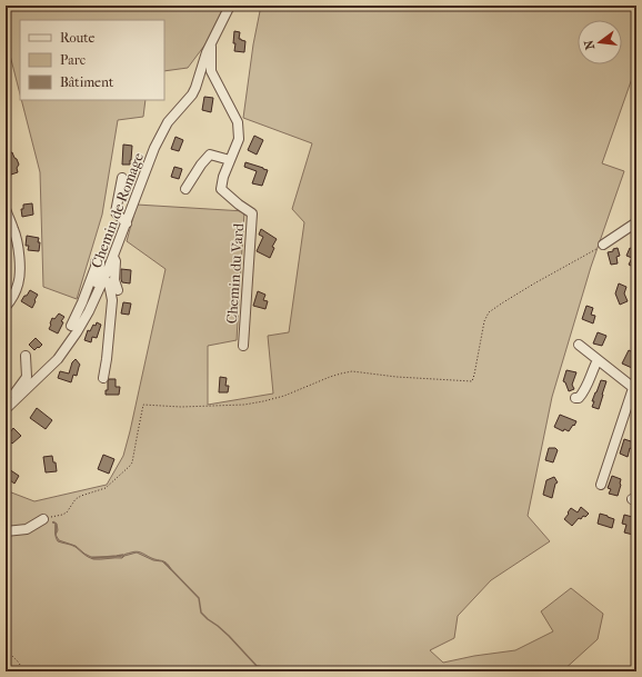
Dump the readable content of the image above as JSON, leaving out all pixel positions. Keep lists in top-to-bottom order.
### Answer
{
  "streets": {
    "street": ["Chemin de Romage", "Chemin du Vard"]
  },
  "crossings": [
    ["Chemin de Romage", "Chemin du Vard"]
  ],
  "legend": ["Route", "Parc", "Bâtiment"],
  "north": "left"
}
